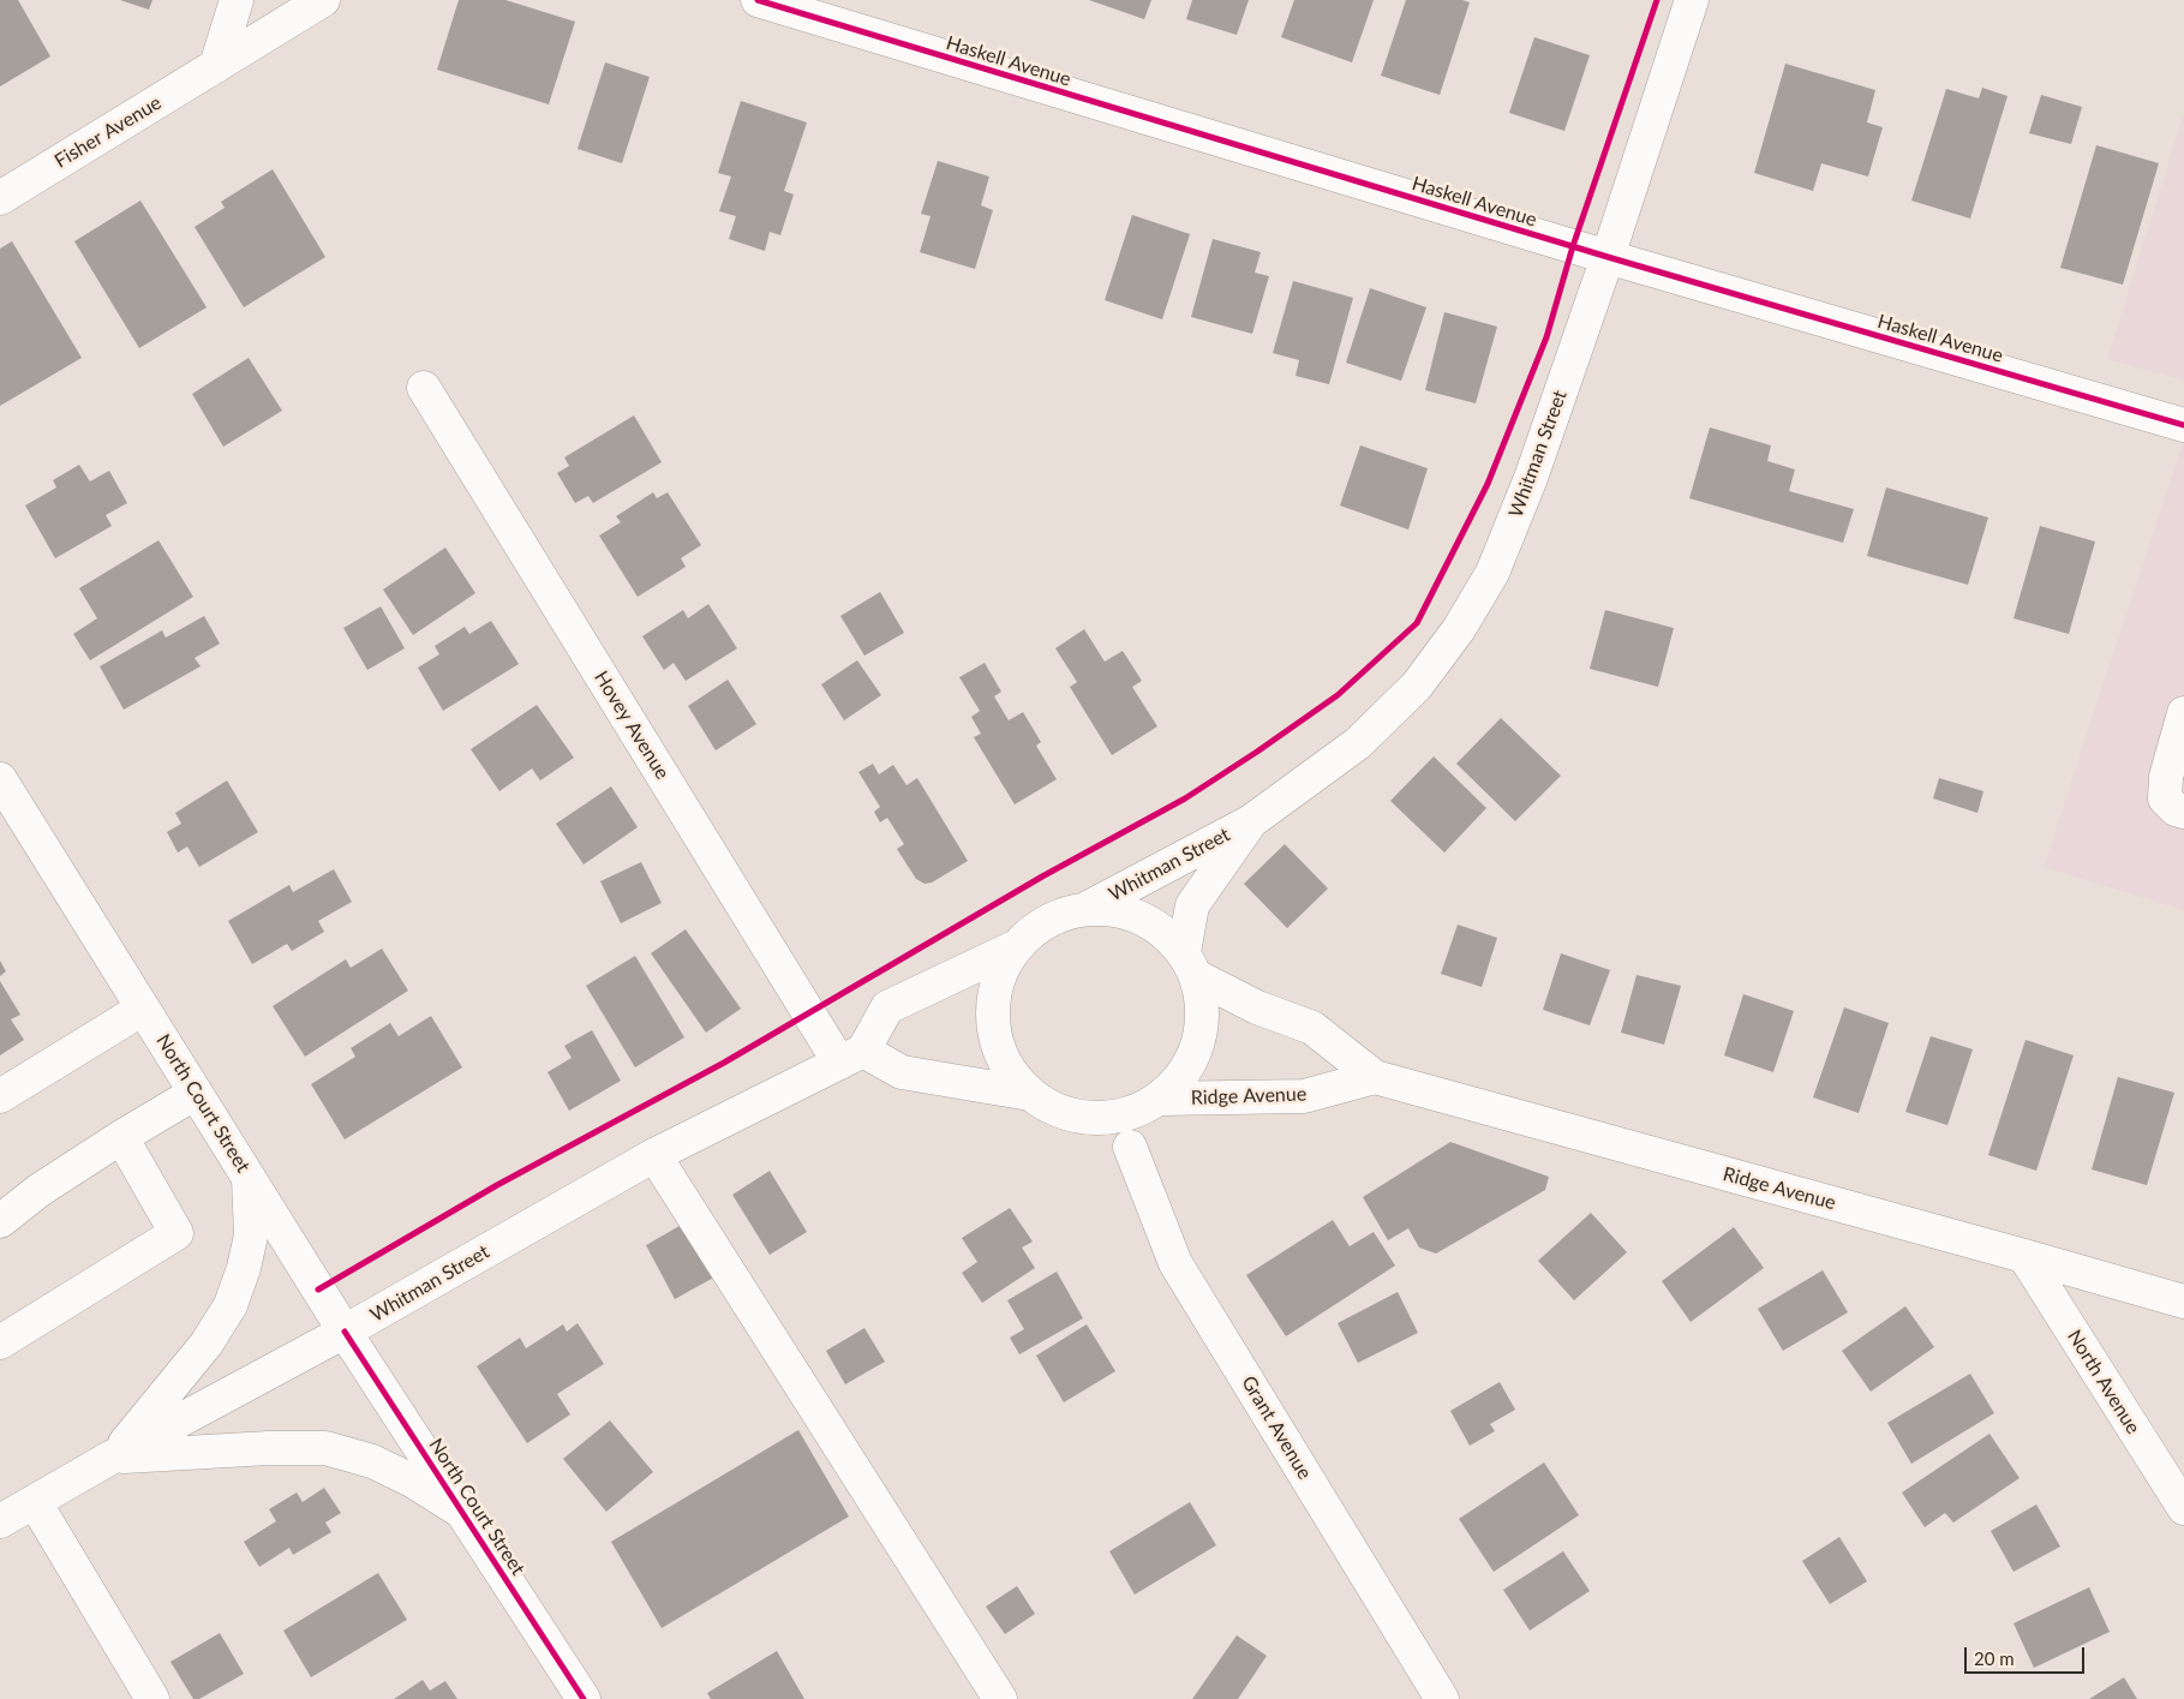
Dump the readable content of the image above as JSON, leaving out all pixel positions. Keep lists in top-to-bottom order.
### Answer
{
  "streets": {
    "street": [
      "Haskell Avenue",
      "Fisher Avenue",
      "Whitman Street",
      "Hovey Avenue",
      "Ridge Avenue",
      "North Court Street",
      "North Avenue",
      "Grant Avenue"
    ]
  },
  "crossings": [
    ["Haskell Avenue", "Whitman Street"],
    ["Whitman Street", "Hovey Avenue"],
    ["Whitman Street", "Ridge Avenue"],
    ["Whitman Street", "North Court Street"],
    ["Ridge Avenue", "North Avenue"]
  ],
  "scale_bar": "20 m"
}
